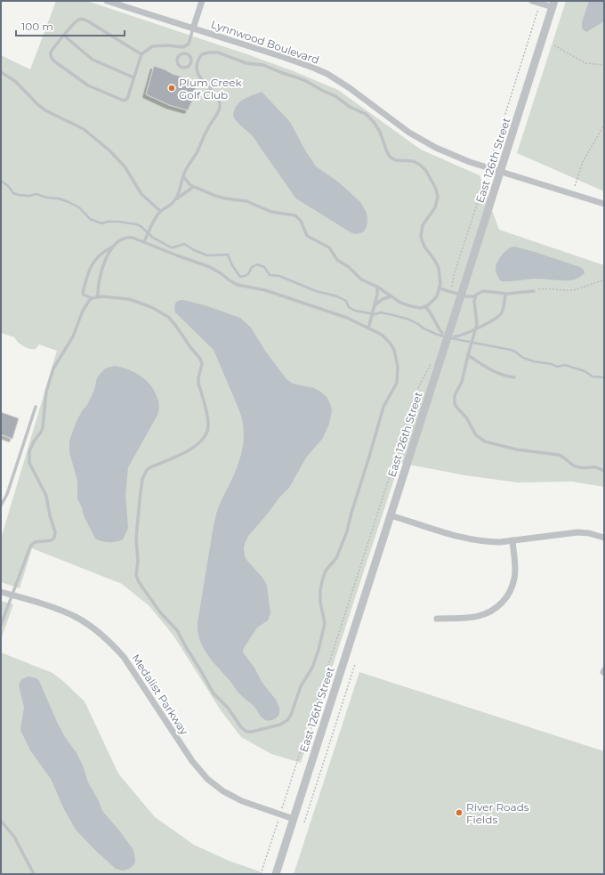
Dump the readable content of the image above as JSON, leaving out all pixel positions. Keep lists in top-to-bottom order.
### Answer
{
  "streets": {
    "street": ["Lynnwood Boulevard", "East 126th Street", "Medalist Parkway"]
  },
  "crossings": [
    ["Lynnwood Boulevard", "East 126th Street"],
    ["East 126th Street", "Medalist Parkway"]
  ],
  "places": ["Plum Creek Golf Club", "River Roads Fields"],
  "scale_bar": "100 m"
}
